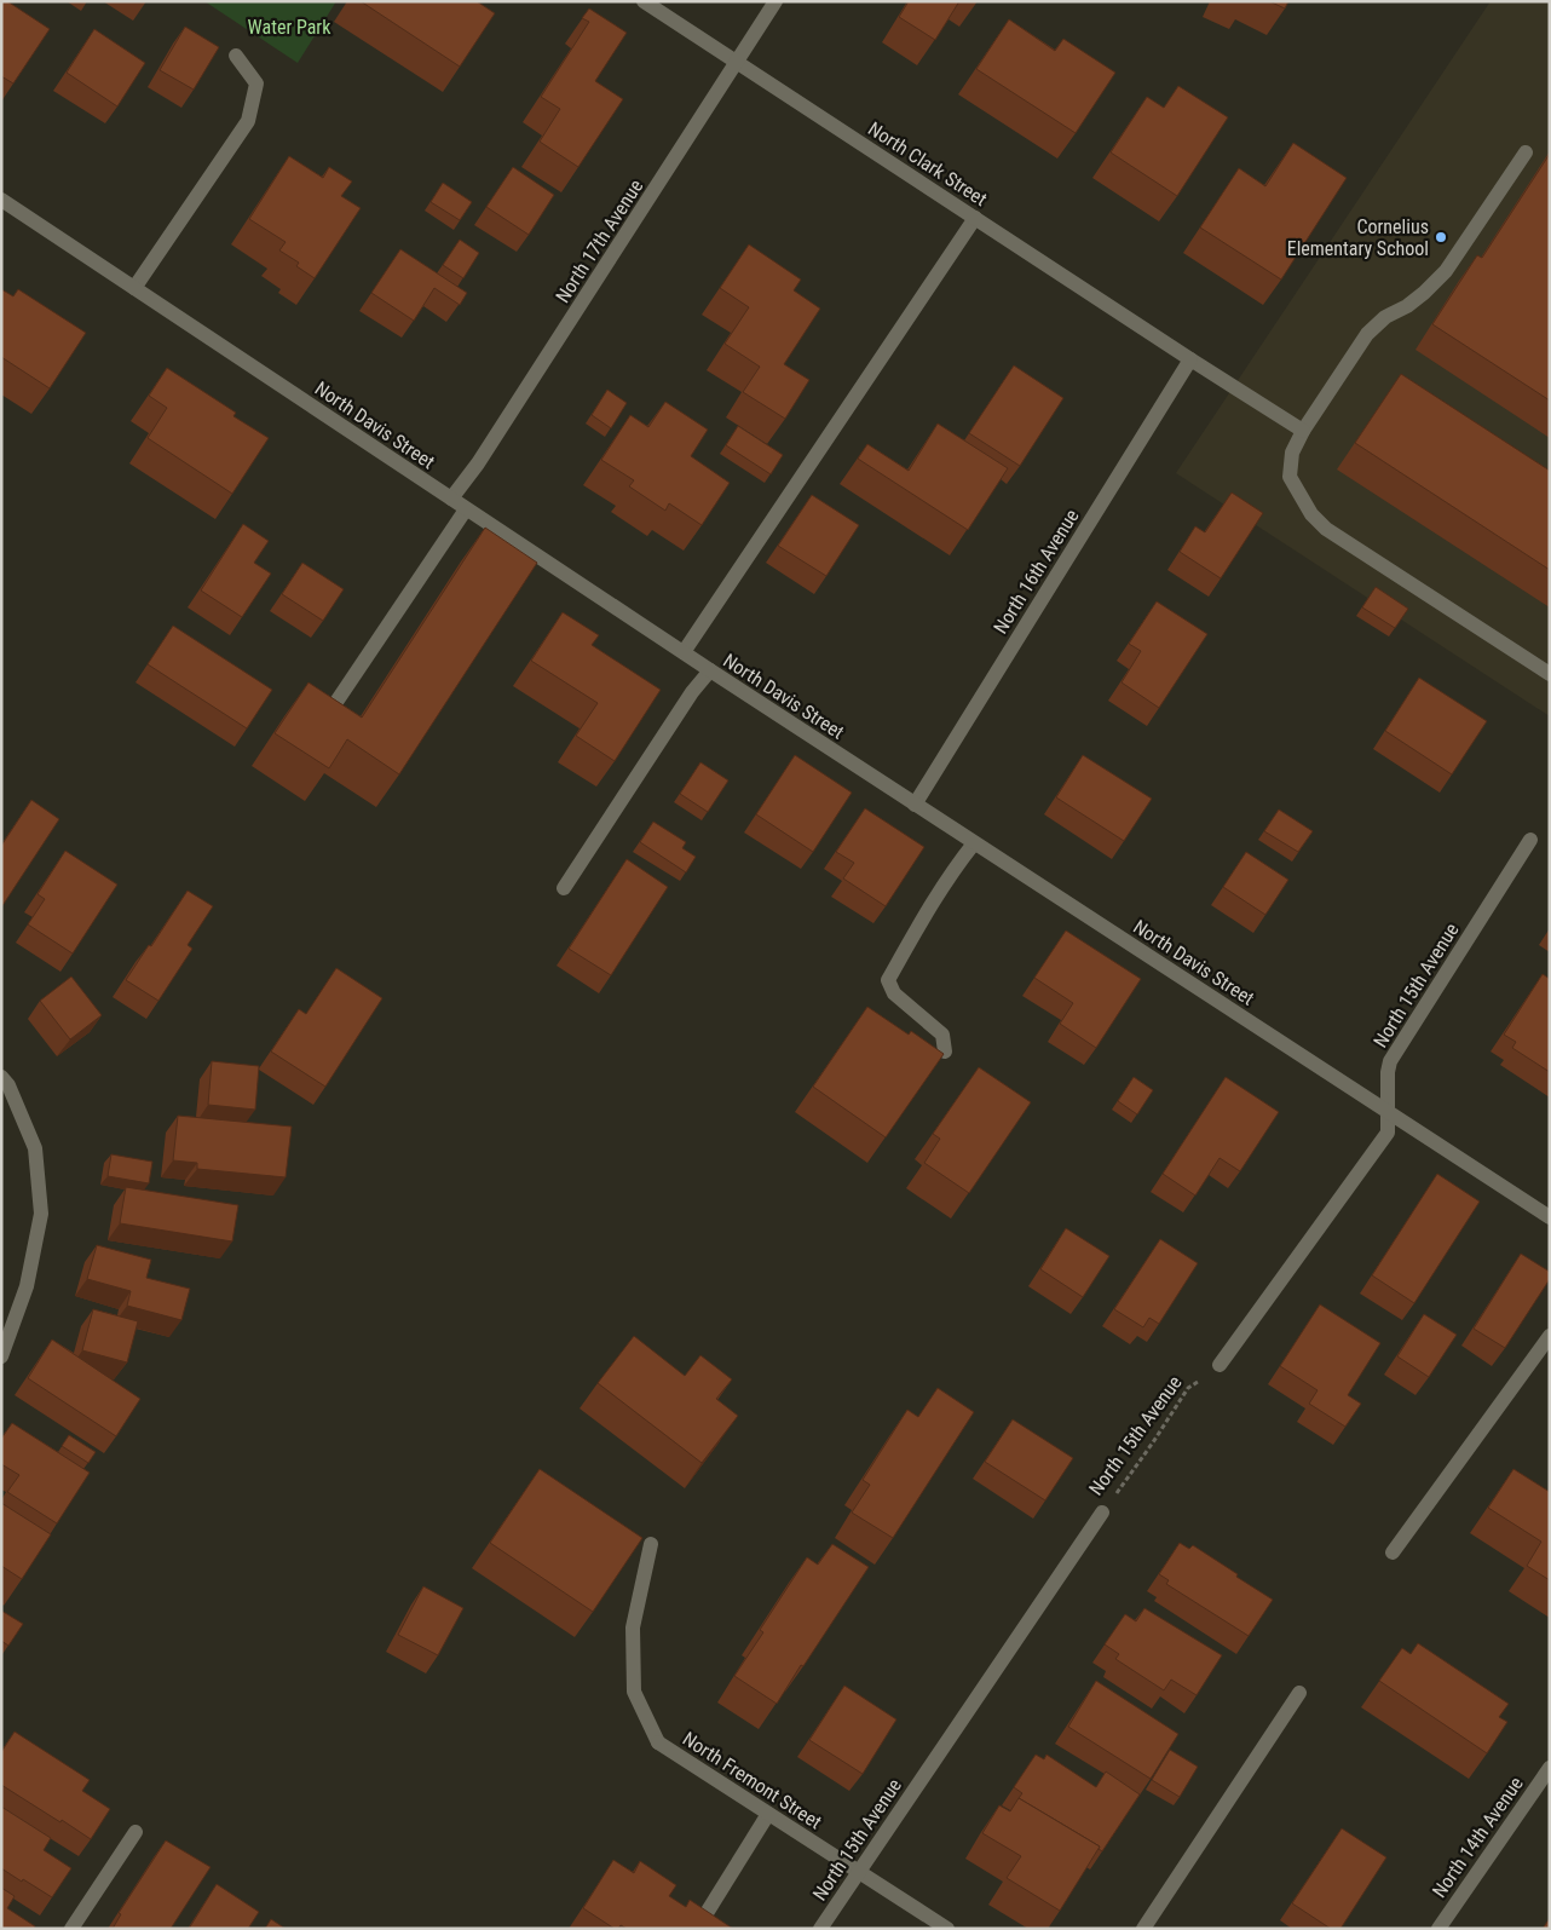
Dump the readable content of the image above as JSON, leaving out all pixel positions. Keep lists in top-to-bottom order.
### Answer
{
  "streets": {
    "street": [
      "North Clark Street",
      "North 17th Avenue",
      "North Davis Street",
      "North 16th Avenue",
      "North 15th Avenue",
      "North Fremont Street",
      "North 14th Avenue"
    ]
  },
  "crossings": [
    ["North Clark Street", "North 17th Avenue"],
    ["North Clark Street", "North 16th Avenue"],
    ["North 17th Avenue", "North Davis Street"],
    ["North Davis Street", "North 16th Avenue"],
    ["North Davis Street", "North 15th Avenue"],
    ["North 15th Avenue", "North Fremont Street"]
  ],
  "parks": ["Water Park"],
  "places": ["Cornelius Elementary School"]
}
